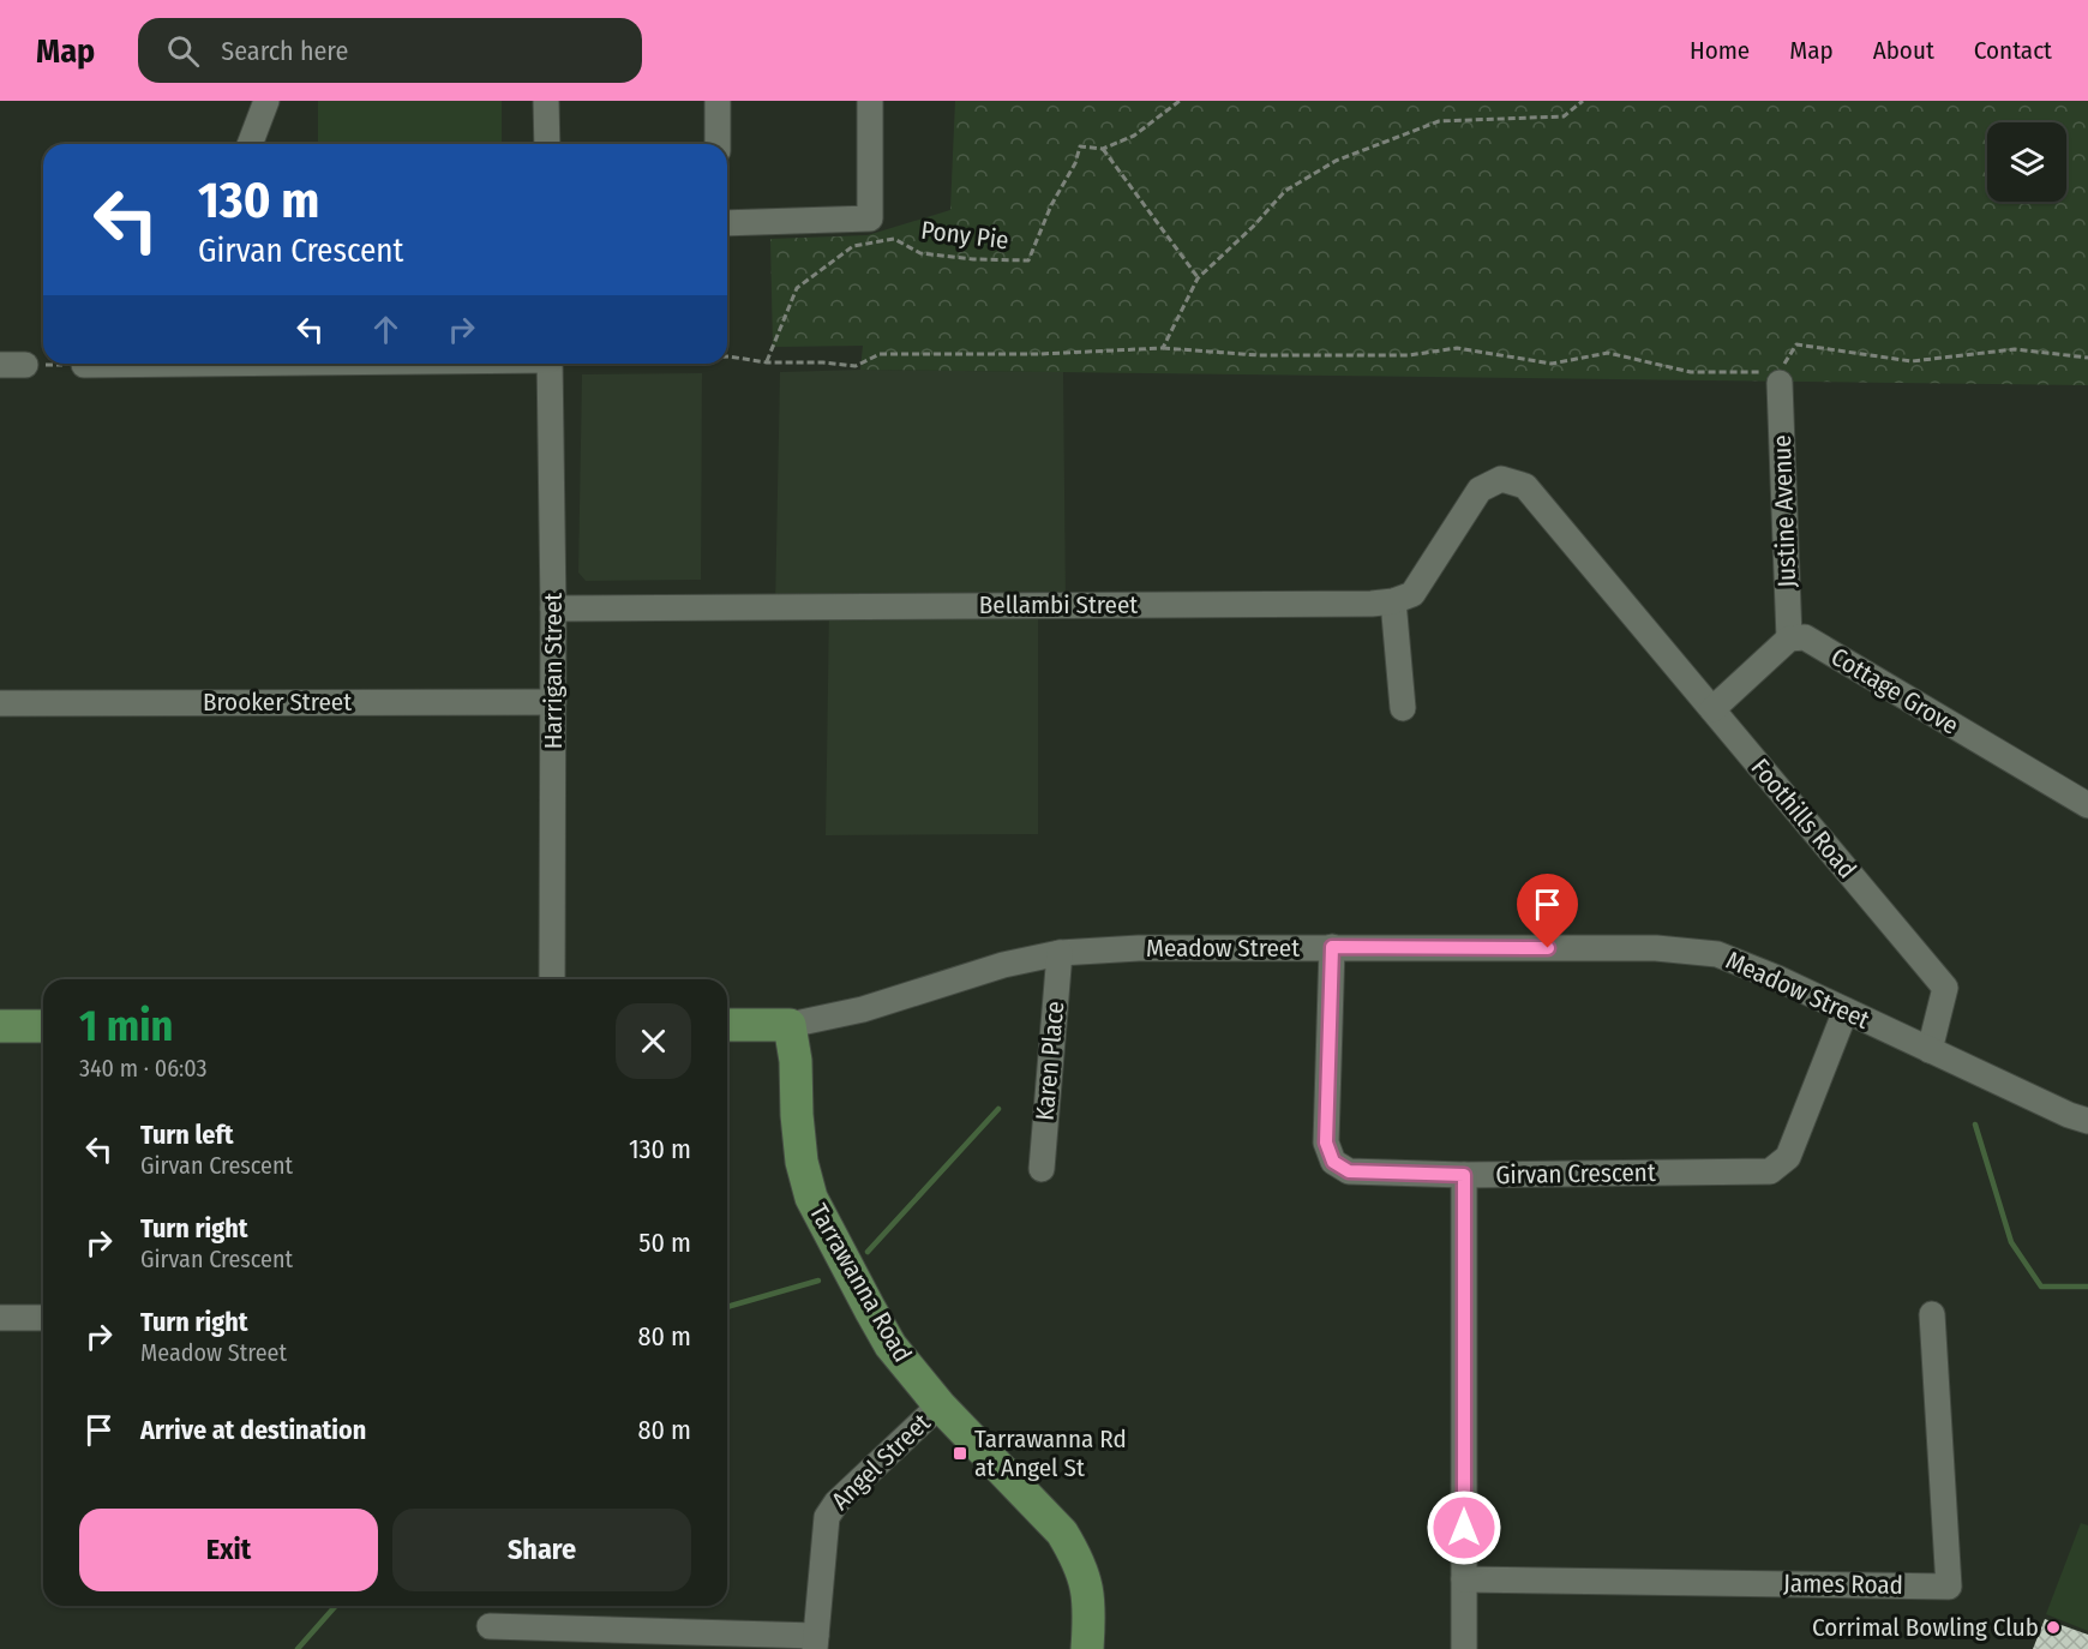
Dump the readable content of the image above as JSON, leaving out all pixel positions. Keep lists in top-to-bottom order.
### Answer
{
  "streets": {
    "main road": ["Meadow Street", "Tarrawanna Road"],
    "street": [
      "Justine Avenue",
      "Bellambi Street",
      "Harrigan Street",
      "Cottage Grove",
      "Brooker Street",
      "Foothills Road",
      "Karen Place",
      "Girvan Crescent",
      "Angel Street",
      "James Road"
    ],
    "path": ["Pony Pie"]
  },
  "crossings": [
    ["Justine Avenue", "Cottage Grove"],
    ["Bellambi Street", "Harrigan Street"],
    ["Bellambi Street", "Foothills Road"],
    ["Harrigan Street", "Brooker Street"],
    ["Foothills Road", "Meadow Street"],
    ["Meadow Street", "Karen Place"],
    ["Meadow Street", "Girvan Crescent"],
    ["Meadow Street", "Tarrawanna Road"],
    ["Tarrawanna Road", "Angel Street"]
  ],
  "places": {
    "transit": ["Tarrawanna Rd at Angel St"],
    "other": ["Corrimal Bowling Club"]
  },
  "page": {
    "header": "Map",
    "search": "Search here",
    "nav": [
      "Home",
      "Map",
      "About",
      "Contact"
    ],
    "turn": ["130 m", "Girvan Crescent"],
    "heading": ["1 min", "340 m · 06:03"],
    "list": [
      {
        "name": "Turn left",
        "note": "Girvan Crescent",
        "value": "130 m"
      },
      {
        "name": "Turn right",
        "note": "Girvan Crescent",
        "value": "50 m"
      },
      {
        "name": "Turn right",
        "note": "Meadow Street",
        "value": "80 m"
      },
      {
        "name": "Arrive at destination",
        "value": "80 m"
      }
    ],
    "buttons": ["Exit", "Share"]
  }
}
